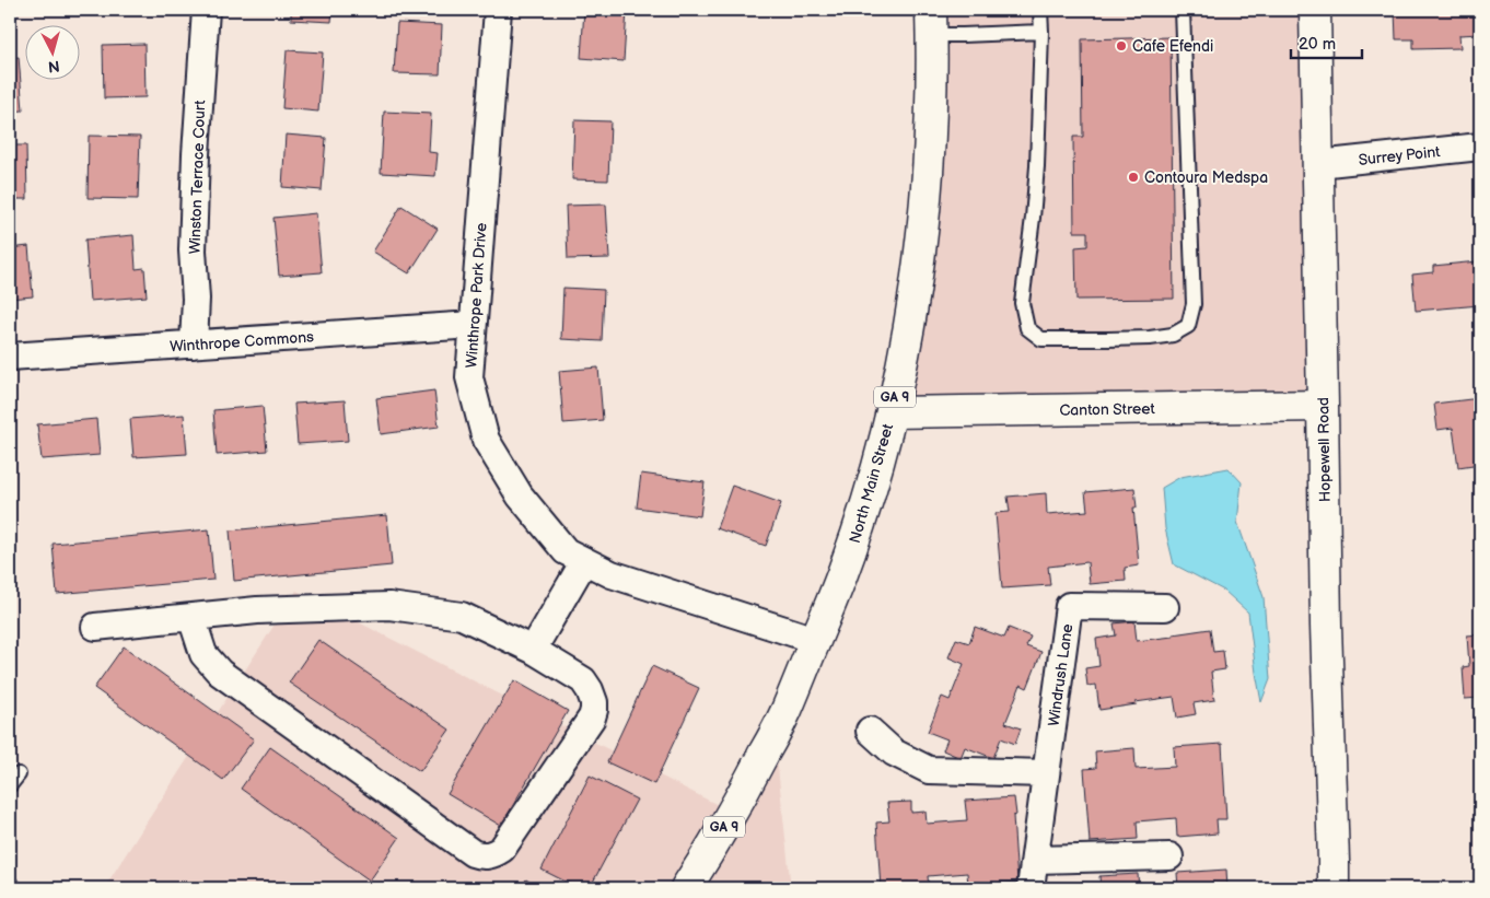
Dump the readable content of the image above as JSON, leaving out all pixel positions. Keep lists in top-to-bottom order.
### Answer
{
  "streets": {
    "street": [
      "Surrey Point",
      "Winston Terrace Court",
      "Winthrope Park Drive",
      "Winthrope Commons",
      "GA 9",
      "Canton Street",
      "Hopewell Road",
      "North Main Street",
      "Windrush Lane"
    ]
  },
  "crossings": [
    ["Surrey Point", "Hopewell Road"],
    ["Winston Terrace Court", "Winthrope Commons"],
    ["Winthrope Park Drive", "Winthrope Commons"],
    ["Winthrope Park Drive", "North Main Street"],
    ["Canton Street", "Hopewell Road"],
    ["Canton Street", "North Main Street"]
  ],
  "places": ["Cafe Efendi", "Contoura Medspa"],
  "scale_bar": "20 m",
  "north": "bottom"
}
